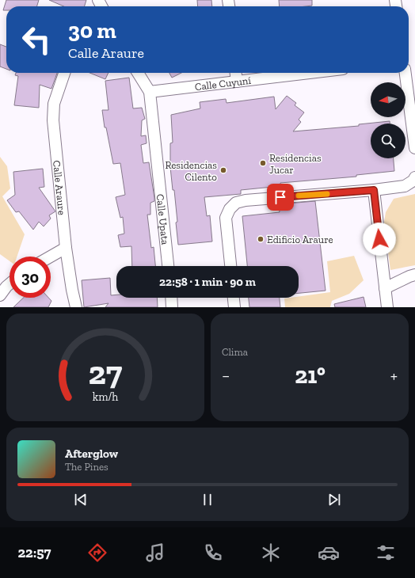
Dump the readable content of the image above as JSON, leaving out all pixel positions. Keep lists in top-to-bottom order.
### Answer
{
  "streets": {
    "street": ["Calle Cuyuní", "Calle Araure", "Calle Upata"]
  },
  "crossings": [
    ["Calle Cuyuní", "Calle Upata"]
  ],
  "places": ["Residencias Jucar", "Residencias Cilento", "Edificio Araure"],
  "north": "left",
  "page": {
    "turn": ["30 m", "Calle Araure"],
    "limit": "30",
    "trip": "22:58 · 1 min · 90 m",
    "tile": "Clima",
    "heat": ["−", "21°", "+"],
    "song": ["Afterglow", "The Pines"],
    "tabs": "22:57",
    "gauge": ["27", "km/h"]
  }
}
